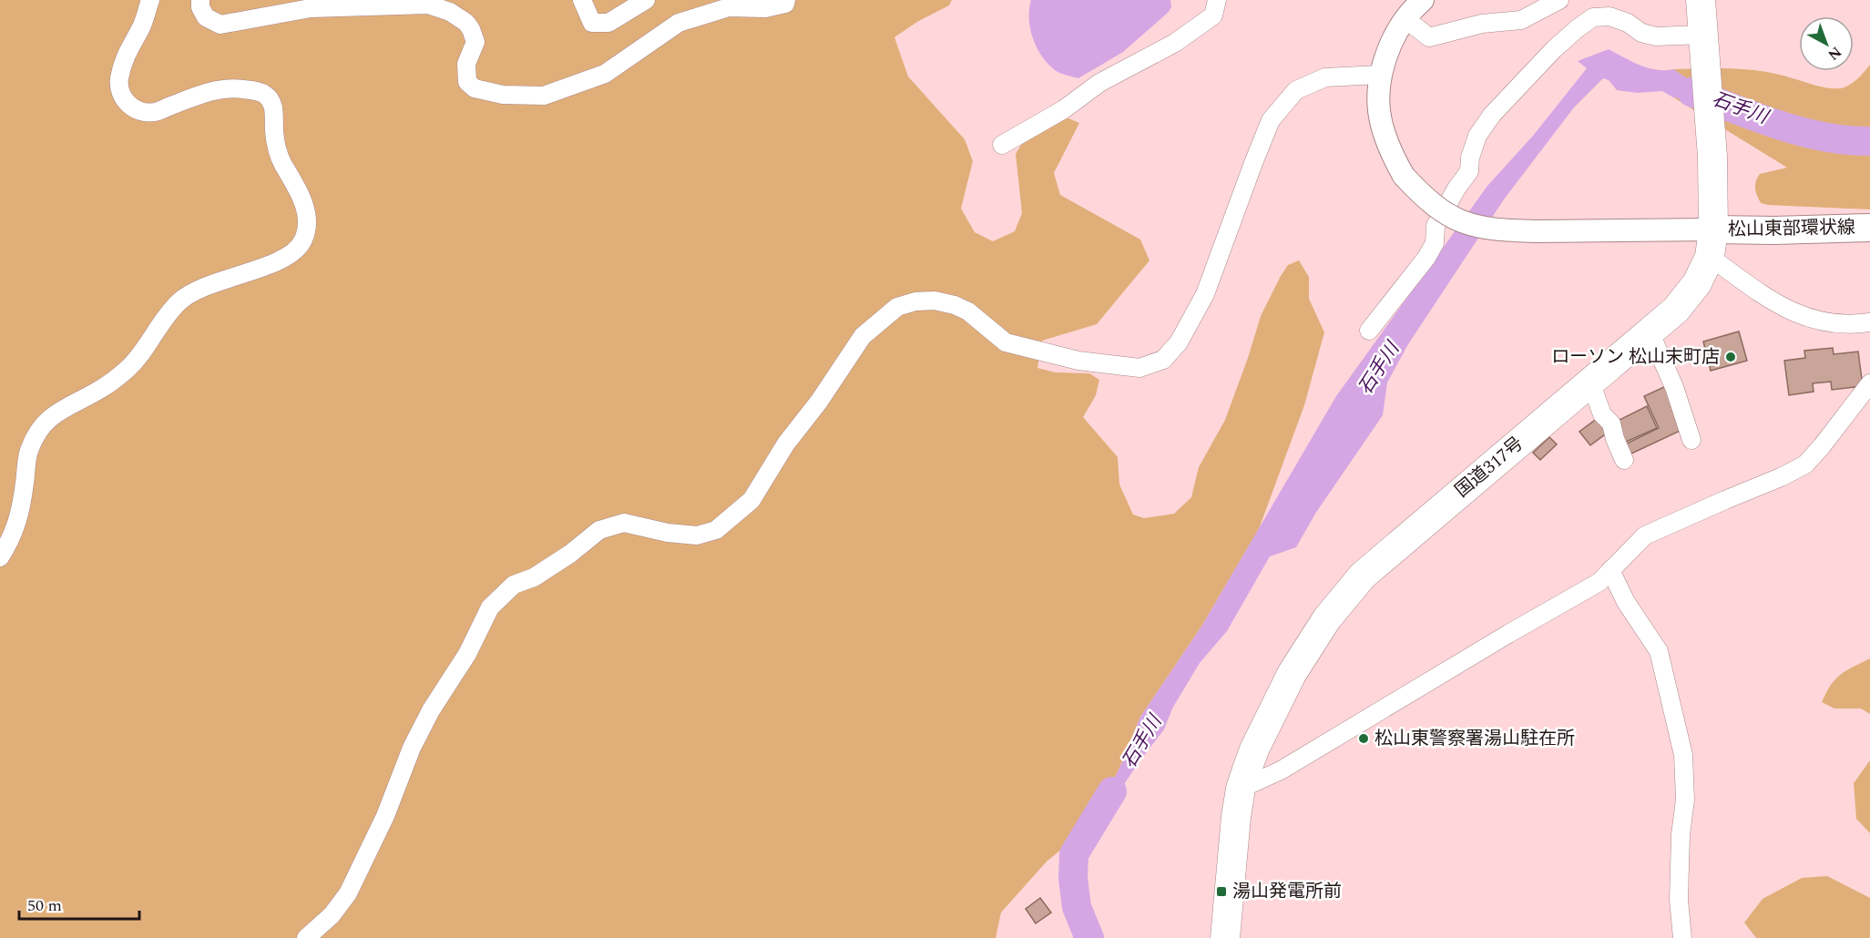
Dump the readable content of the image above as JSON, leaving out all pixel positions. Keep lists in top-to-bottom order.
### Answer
{
  "streets": {
    "highway": ["国道317号"],
    "main road": ["松山東部環状線"]
  },
  "crossings": [
    ["松山東部環状線", "国道317号"]
  ],
  "water": ["石手川"],
  "places": {
    "other": ["ローソン 松山末町店", "松山東警察署湯山駐在所"],
    "transit": ["湯山発電所前"]
  },
  "scale_bar": "50 m",
  "north": "bottom right"
}
